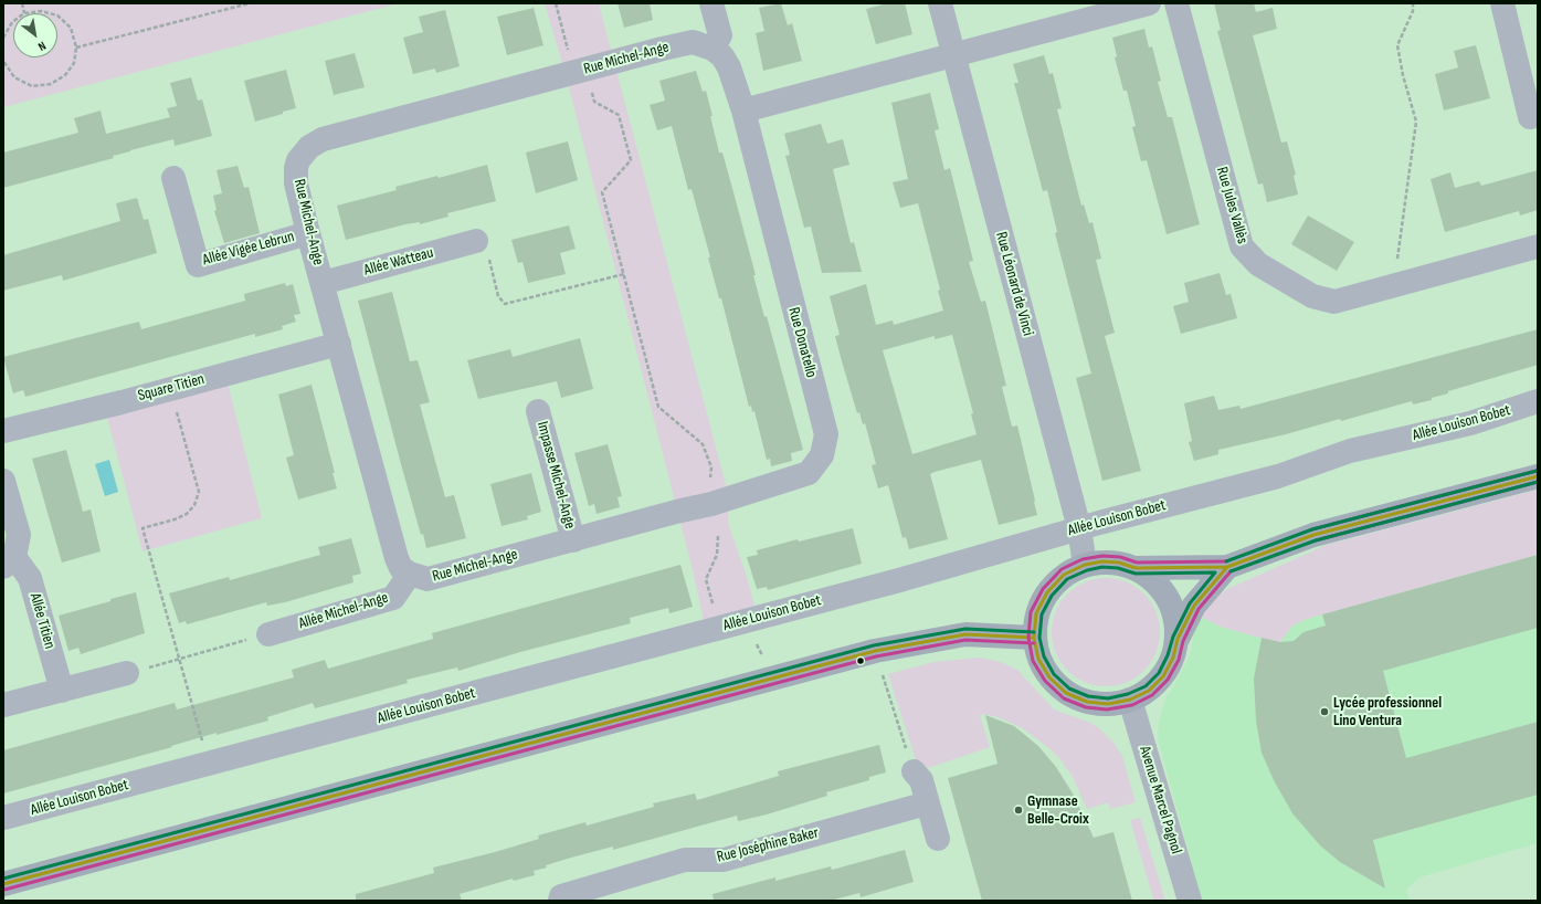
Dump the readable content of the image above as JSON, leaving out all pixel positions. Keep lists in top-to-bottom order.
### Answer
{
  "streets": {
    "street": [
      "Rue Michel-Ange",
      "Rue Jules Vallès",
      "Allée Vigée Lebrun",
      "Allée Watteau",
      "Rue Léonard de Vinci",
      "Rue Donatello",
      "Square Titien",
      "Allée Louison Bobet",
      "Impasse Michel-Ange",
      "Allée Michel-Ange",
      "Allée Titien",
      "Avenue Marcel Pagnol",
      "Rue Joséphine Baker"
    ]
  },
  "crossings": [
    ["Rue Michel-Ange", "Allée Vigée Lebrun"],
    ["Rue Michel-Ange", "Allée Watteau"],
    ["Rue Michel-Ange", "Rue Donatello"],
    ["Rue Michel-Ange", "Square Titien"],
    ["Rue Michel-Ange", "Impasse Michel-Ange"],
    ["Rue Michel-Ange", "Allée Michel-Ange"],
    ["Rue Léonard de Vinci", "Allée Louison Bobet"],
    ["Rue Léonard de Vinci", "Avenue Marcel Pagnol"]
  ],
  "places": ["Lycée professionnel Lino Ventura", "Gymnase Belle-Croix"],
  "north": "bottom right"
}
